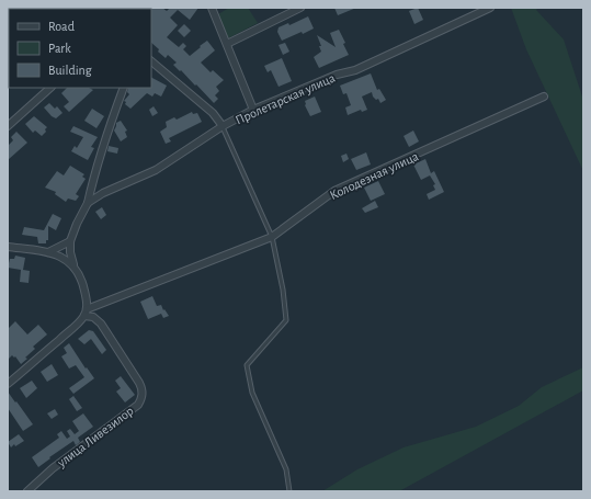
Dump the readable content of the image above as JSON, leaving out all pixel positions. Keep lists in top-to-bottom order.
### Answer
{
  "streets": {
    "street": ["Пролетарская улица", "Колодезная улица", "улица Ливезилор"]
  },
  "crossings": [
    ["Колодезная улица", "улица Ливезилор"]
  ],
  "legend": ["Road", "Park", "Building"]
}
